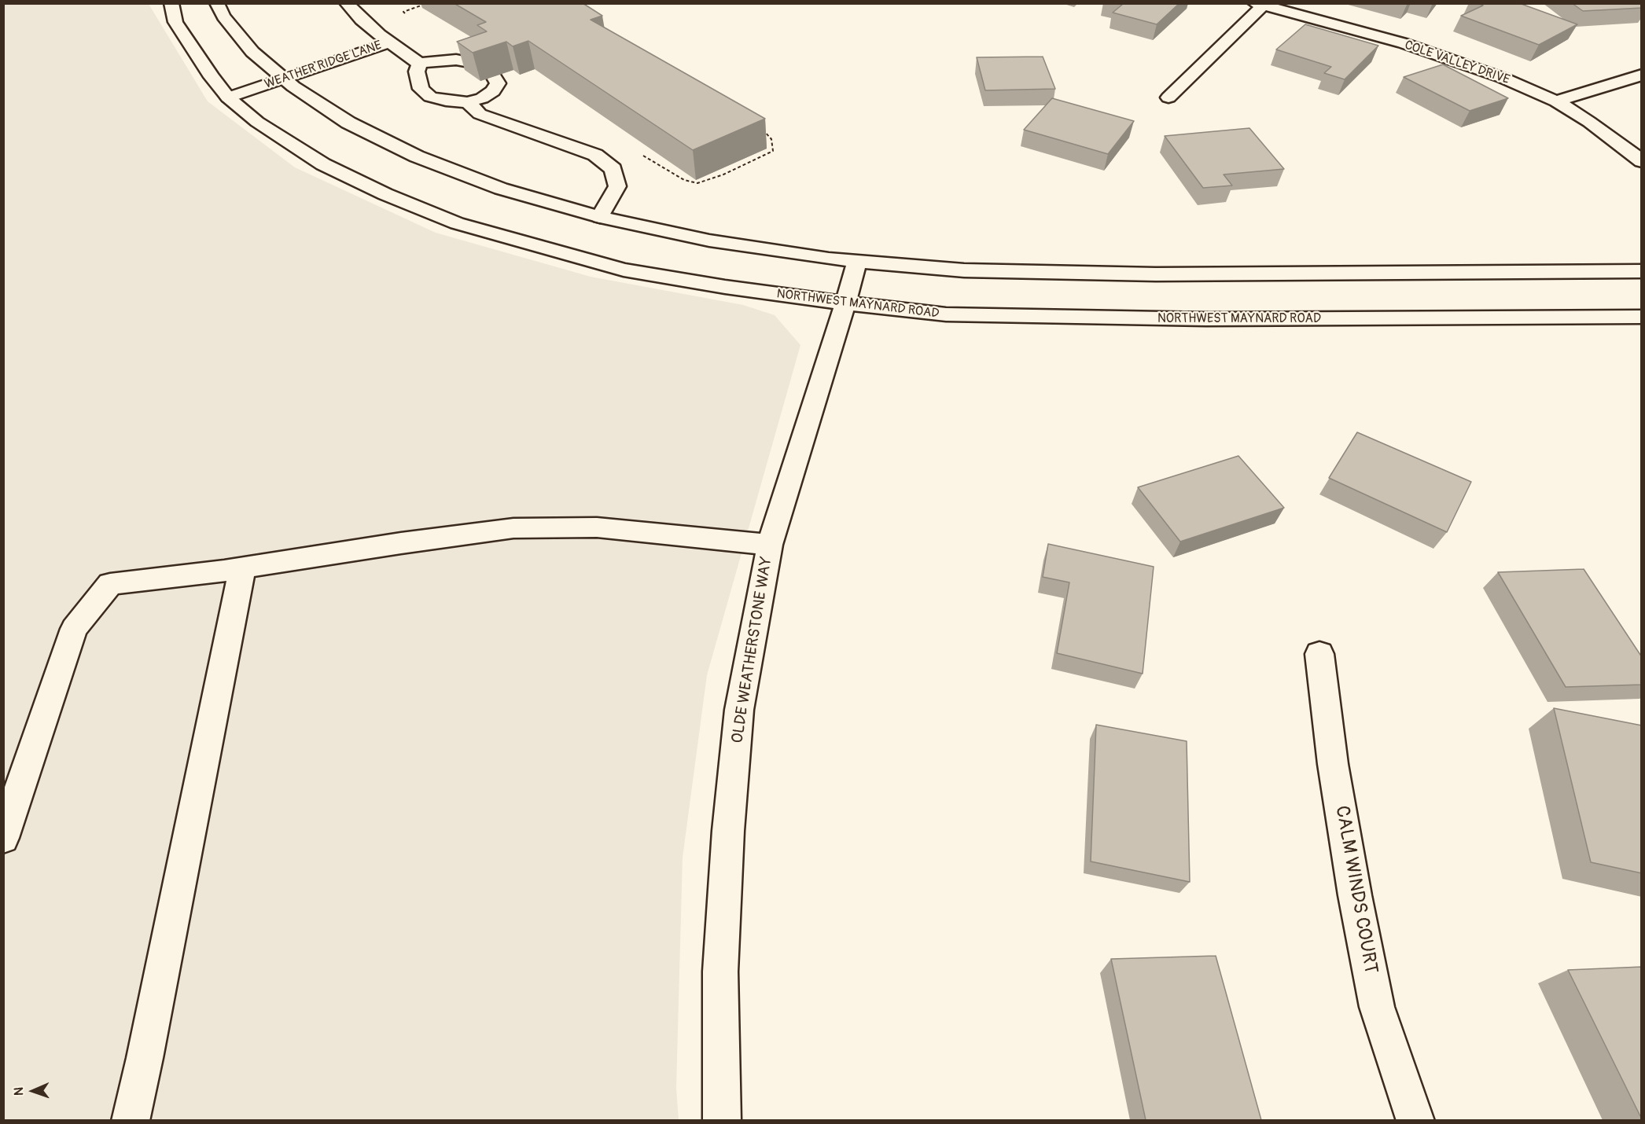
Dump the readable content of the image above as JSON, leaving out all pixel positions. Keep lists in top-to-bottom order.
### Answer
{
  "streets": {
    "main road": [
      "COLE VALLEY DRIVE",
      "WEATHER RIDGE LANE",
      "NORTHWEST MAYNARD ROAD",
      "OLDE WEATHERSTONE WAY",
      "CALM WINDS COURT"
    ]
  },
  "crossings": [
    ["WEATHER RIDGE LANE", "NORTHWEST MAYNARD ROAD"],
    ["NORTHWEST MAYNARD ROAD", "OLDE WEATHERSTONE WAY"]
  ],
  "north": "left"
}
